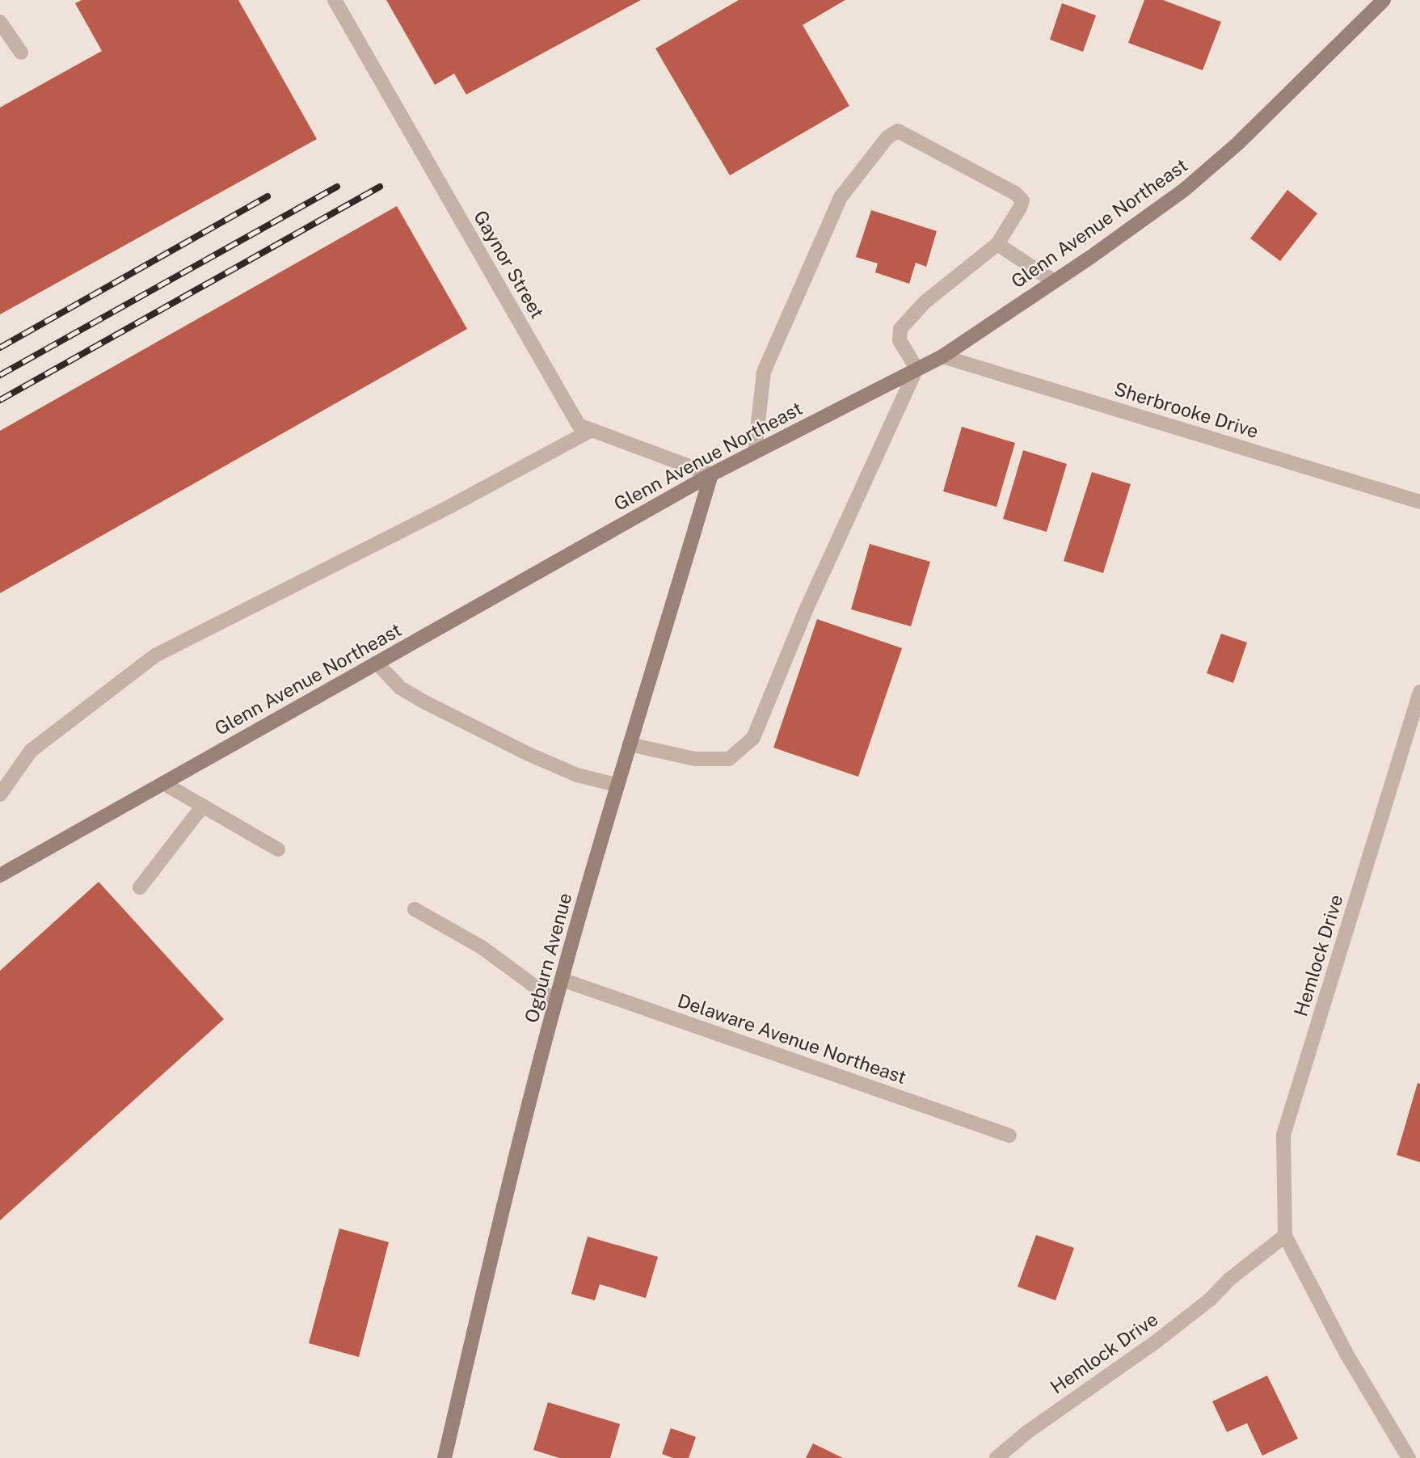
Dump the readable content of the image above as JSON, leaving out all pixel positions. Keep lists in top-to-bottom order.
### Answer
{
  "streets": {
    "street": [
      "Glenn Avenue Northeast",
      "Gaynor Street",
      "Sherbrooke Drive",
      "Hemlock Drive",
      "Ogburn Avenue",
      "Delaware Avenue Northeast"
    ]
  },
  "crossings": [
    ["Glenn Avenue Northeast", "Gaynor Street"],
    ["Glenn Avenue Northeast", "Sherbrooke Drive"],
    ["Glenn Avenue Northeast", "Ogburn Avenue"],
    ["Gaynor Street", "Ogburn Avenue"],
    ["Ogburn Avenue", "Delaware Avenue Northeast"]
  ]
}
